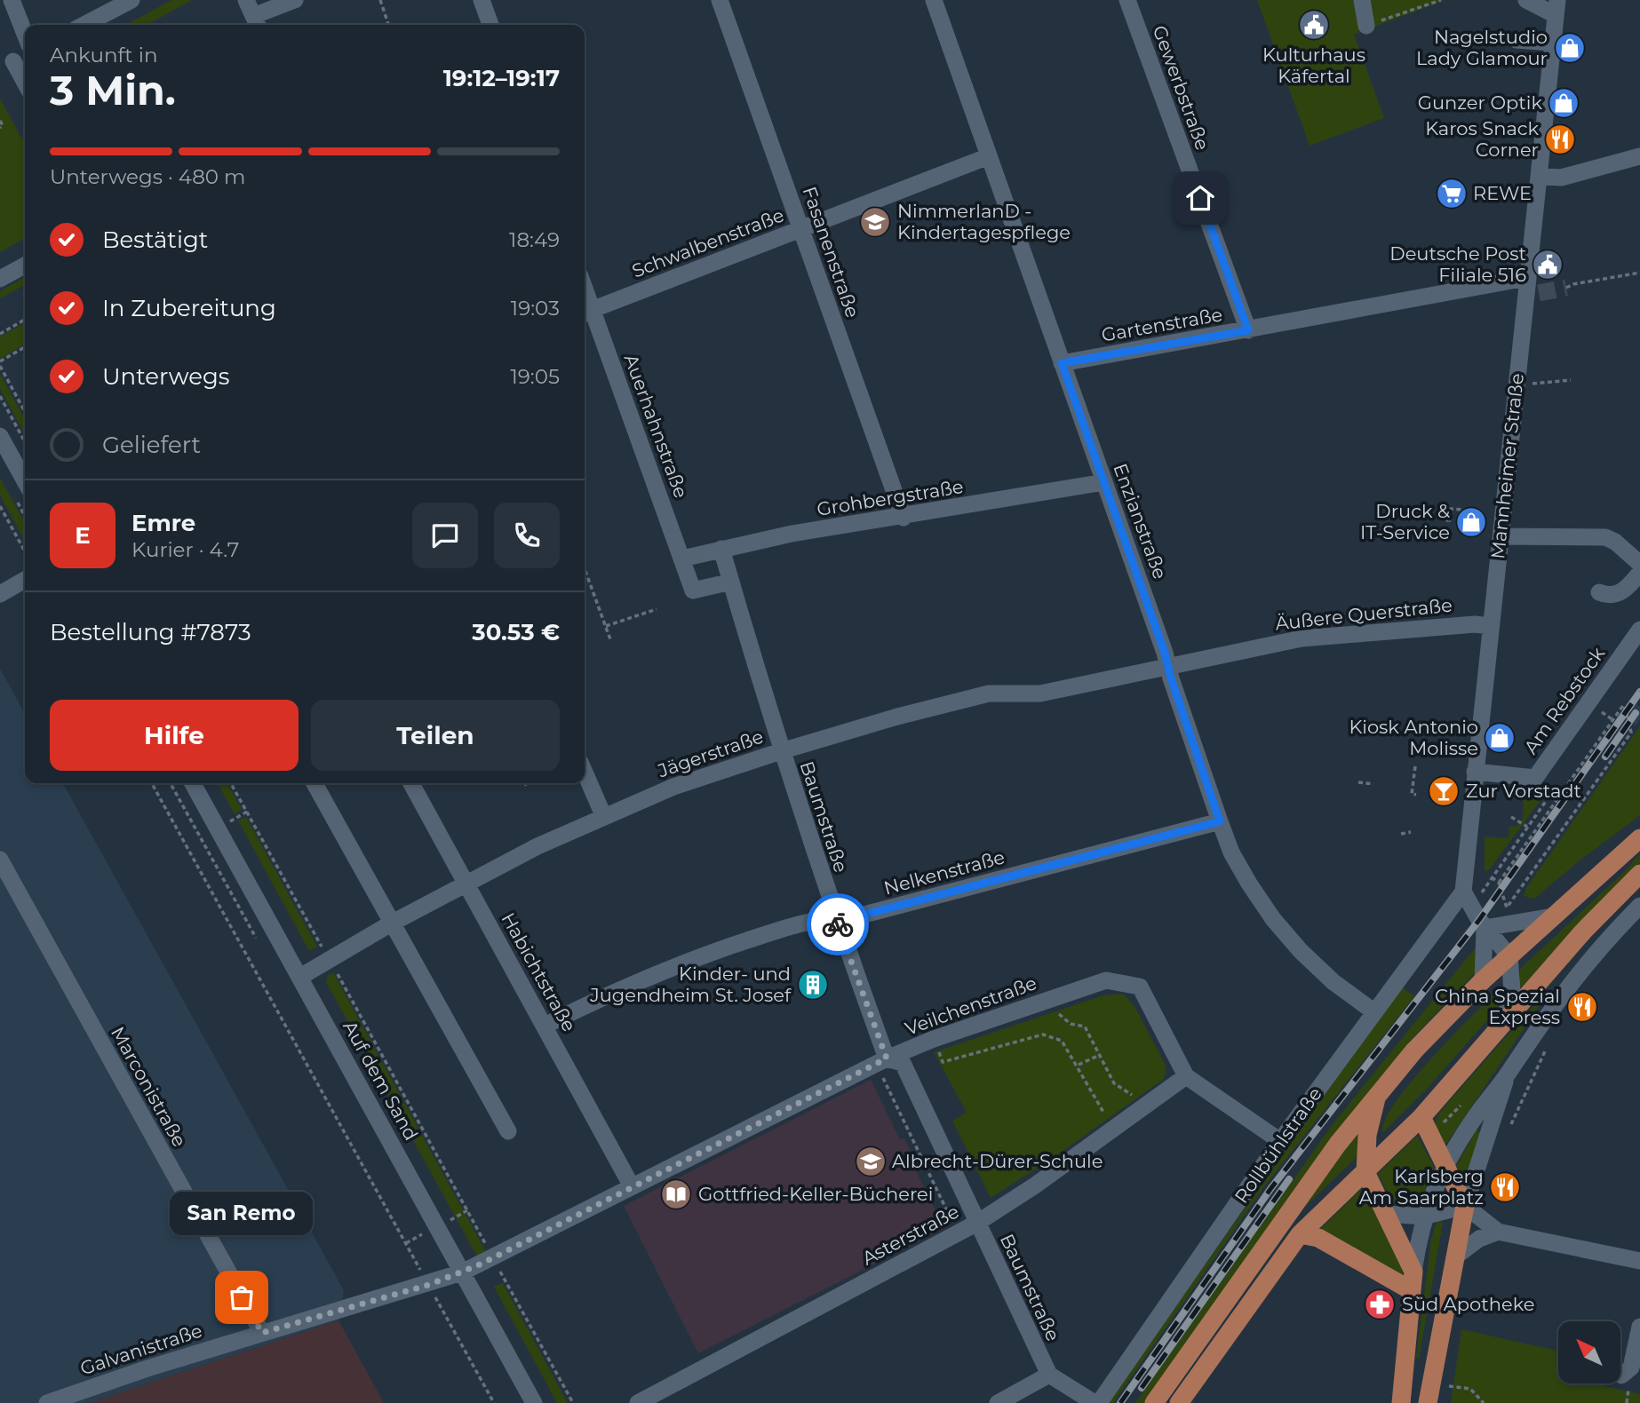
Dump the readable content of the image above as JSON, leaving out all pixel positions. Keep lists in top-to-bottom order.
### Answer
{
  "streets": {
    "street": [
      "Gewerbstraße",
      "Schwalbenstraße",
      "Fasanenstraße",
      "Gartenstraße",
      "Auerhahnstraße",
      "Mannheimer Straße",
      "Grohbergstraße",
      "Enzianstraße",
      "Äußere Querstraße",
      "Am Rebstock",
      "Jägerstraße",
      "Baumstraße",
      "Nelkenstraße",
      "Habichtstraße",
      "Veilchenstraße",
      "Auf dem Sand",
      "Marconistraße",
      "Rollbühlstraße",
      "Asterstraße",
      "Galvanistraße"
    ]
  },
  "crossings": [
    ["Gewerbstraße", "Gartenstraße"],
    ["Schwalbenstraße", "Fasanenstraße"],
    ["Schwalbenstraße", "Auerhahnstraße"],
    ["Schwalbenstraße", "Enzianstraße"],
    ["Fasanenstraße", "Grohbergstraße"],
    ["Gartenstraße", "Mannheimer Straße"],
    ["Gartenstraße", "Enzianstraße"],
    ["Auerhahnstraße", "Grohbergstraße"],
    ["Auerhahnstraße", "Baumstraße"],
    ["Mannheimer Straße", "Äußere Querstraße"],
    ["Mannheimer Straße", "Am Rebstock"],
    ["Mannheimer Straße", "Rollbühlstraße"],
    ["Grohbergstraße", "Enzianstraße"],
    ["Grohbergstraße", "Baumstraße"],
    ["Enzianstraße", "Äußere Querstraße"],
    ["Enzianstraße", "Jägerstraße"],
    ["Enzianstraße", "Nelkenstraße"],
    ["Enzianstraße", "Rollbühlstraße"],
    ["Äußere Querstraße", "Jägerstraße"],
    ["Jägerstraße", "Baumstraße"],
    ["Jägerstraße", "Habichtstraße"],
    ["Jägerstraße", "Auf dem Sand"],
    ["Baumstraße", "Nelkenstraße"],
    ["Baumstraße", "Veilchenstraße"],
    ["Baumstraße", "Asterstraße"],
    ["Nelkenstraße", "Habichtstraße"],
    ["Habichtstraße", "Veilchenstraße"],
    ["Veilchenstraße", "Auf dem Sand"],
    ["Veilchenstraße", "Rollbühlstraße"],
    ["Veilchenstraße", "Asterstraße"],
    ["Veilchenstraße", "Galvanistraße"],
    ["Auf dem Sand", "Galvanistraße"],
    ["Marconistraße", "Galvanistraße"]
  ],
  "places": {
    "public building": ["Kulturhaus Käfertal", "Deutsche Post Filiale 516"],
    "shop": [
      "Nagelstudio Lady Glamour",
      "Gunzer Optik",
      "Druck & IT-Service",
      "Kiosk Antonio Molisse"
    ],
    "restaurant": ["Karos Snack Corner", "China Spezial Express", "Karlsberg Am Saarplatz"],
    "supermarket": ["REWE"],
    "school or university": ["NimmerlanD - Kindertagespflege", "Albrecht-Dürer-Schule"],
    "bar": ["Zur Vorstadt"],
    "building": ["Kinder- und Jugendheim St. Josef"],
    "library": ["Gottfried-Keller-Bücherei"],
    "other": ["San Remo"],
    "pharmacy": ["Süd Apotheke"]
  },
  "north": "top left",
  "page": {
    "heading": ["3 Min.", "Ankunft in", "19:12–19:17"],
    "panel": [
      "Emre",
      "Kurier · 4.7",
      "Bestellung #7873",
      "30.53 €"
    ],
    "bar": "Unterwegs · 480 m",
    "list": [
      ["Bestätigt", "18:49"],
      ["In Zubereitung", "19:03"],
      ["Unterwegs", "19:05"],
      "Geliefert"
    ],
    "round": "E",
    "buttons": ["Hilfe", "Teilen"],
    "bubble": "San Remo"
  }
}
